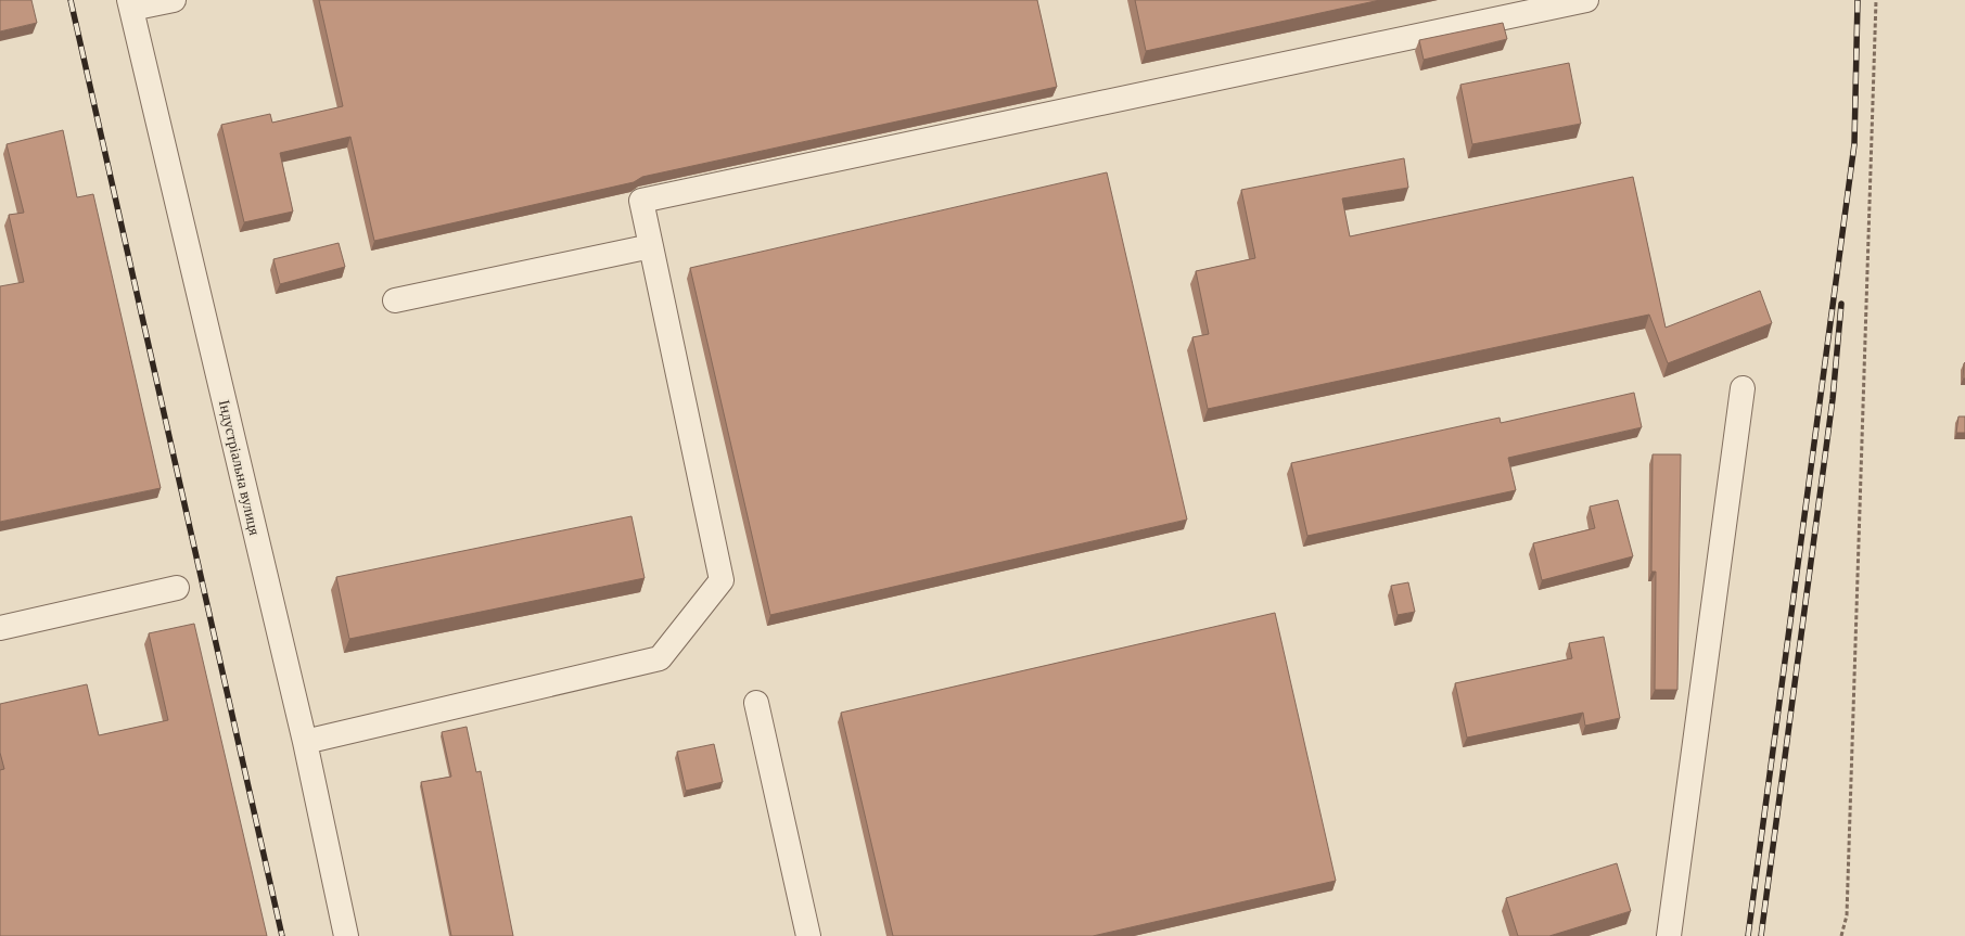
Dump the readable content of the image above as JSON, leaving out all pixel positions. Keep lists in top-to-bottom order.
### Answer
{
  "streets": {
    "street": ["Індустріальна вулиця"]
  }
}
